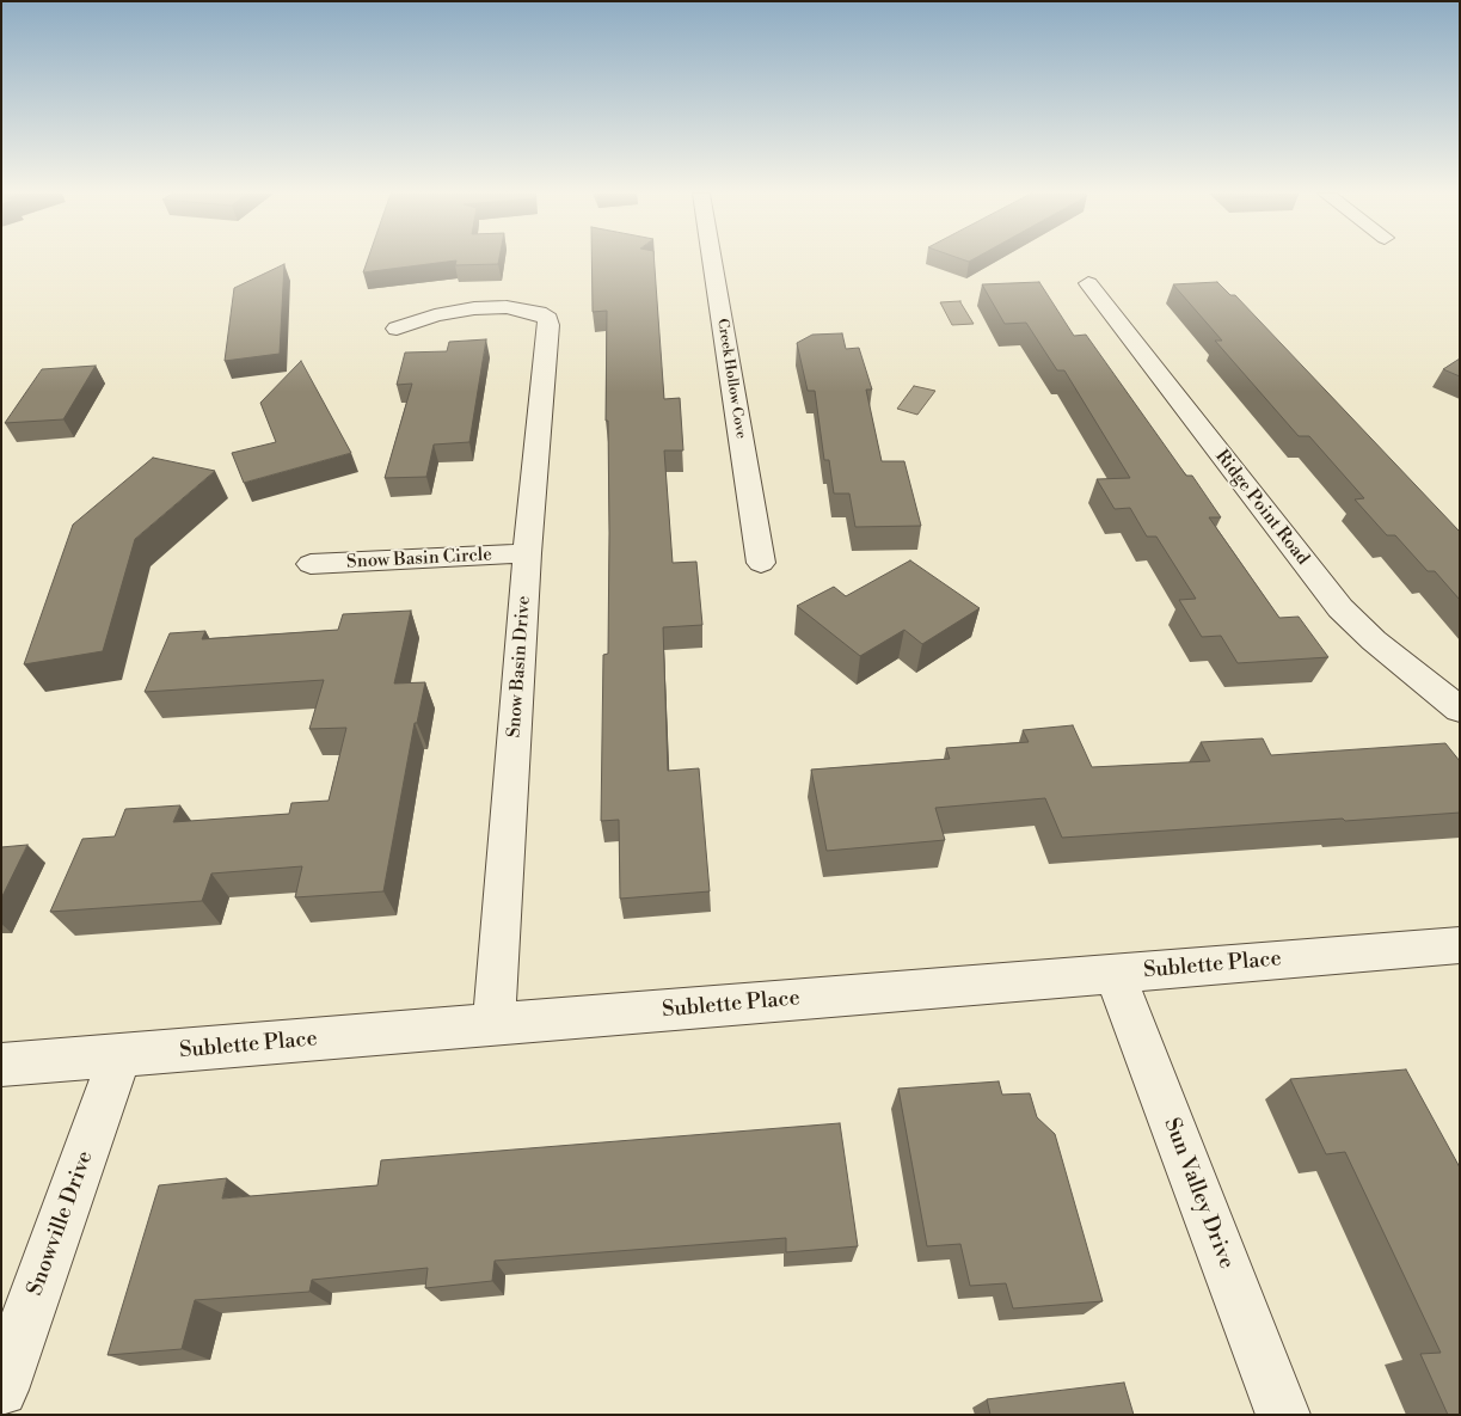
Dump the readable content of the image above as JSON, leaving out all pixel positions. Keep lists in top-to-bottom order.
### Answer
{
  "streets": {
    "street": [
      "Creek Hollow Cove",
      "Ridge Point Road",
      "Snow Basin Circle",
      "Snow Basin Drive",
      "Sublette Place",
      "Sun Valley Drive",
      "Snowville Drive"
    ]
  },
  "crossings": [
    ["Snow Basin Circle", "Snow Basin Drive"],
    ["Snow Basin Drive", "Sublette Place"],
    ["Sublette Place", "Sun Valley Drive"],
    ["Sublette Place", "Snowville Drive"]
  ]
}
